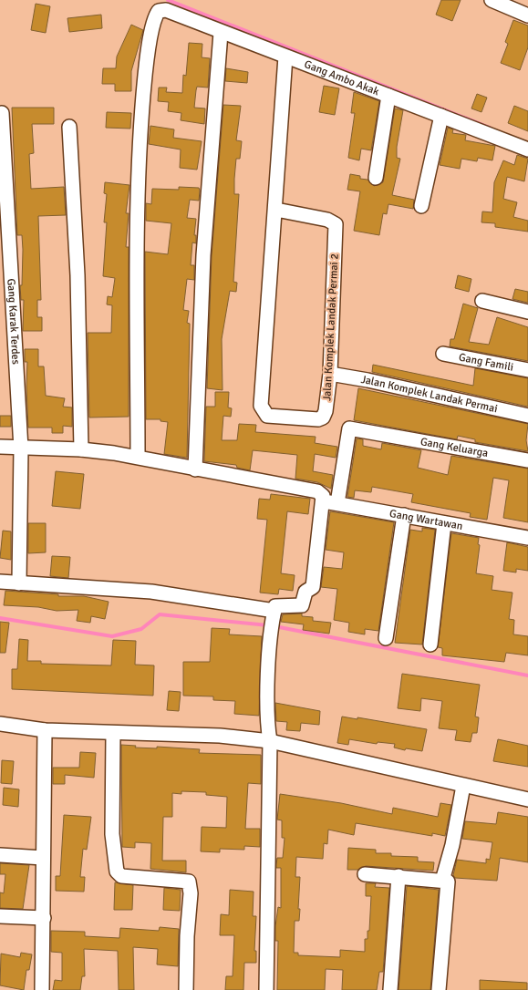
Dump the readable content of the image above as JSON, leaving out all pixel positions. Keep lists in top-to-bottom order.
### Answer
{
  "streets": {
    "street": [
      "Gang Ambo Akak",
      "Gang Karak Terdes",
      "Jalan Komplek Landak Permai 2",
      "Gang Famili",
      "Jalan Komplek Landak Permai",
      "Gang Keluarga",
      "Gang Wartawan"
    ]
  },
  "crossings": [
    ["Gang Ambo Akak", "Jalan Komplek Landak Permai 2"],
    ["Jalan Komplek Landak Permai 2", "Jalan Komplek Landak Permai"],
    ["Gang Keluarga", "Gang Wartawan"]
  ]
}
